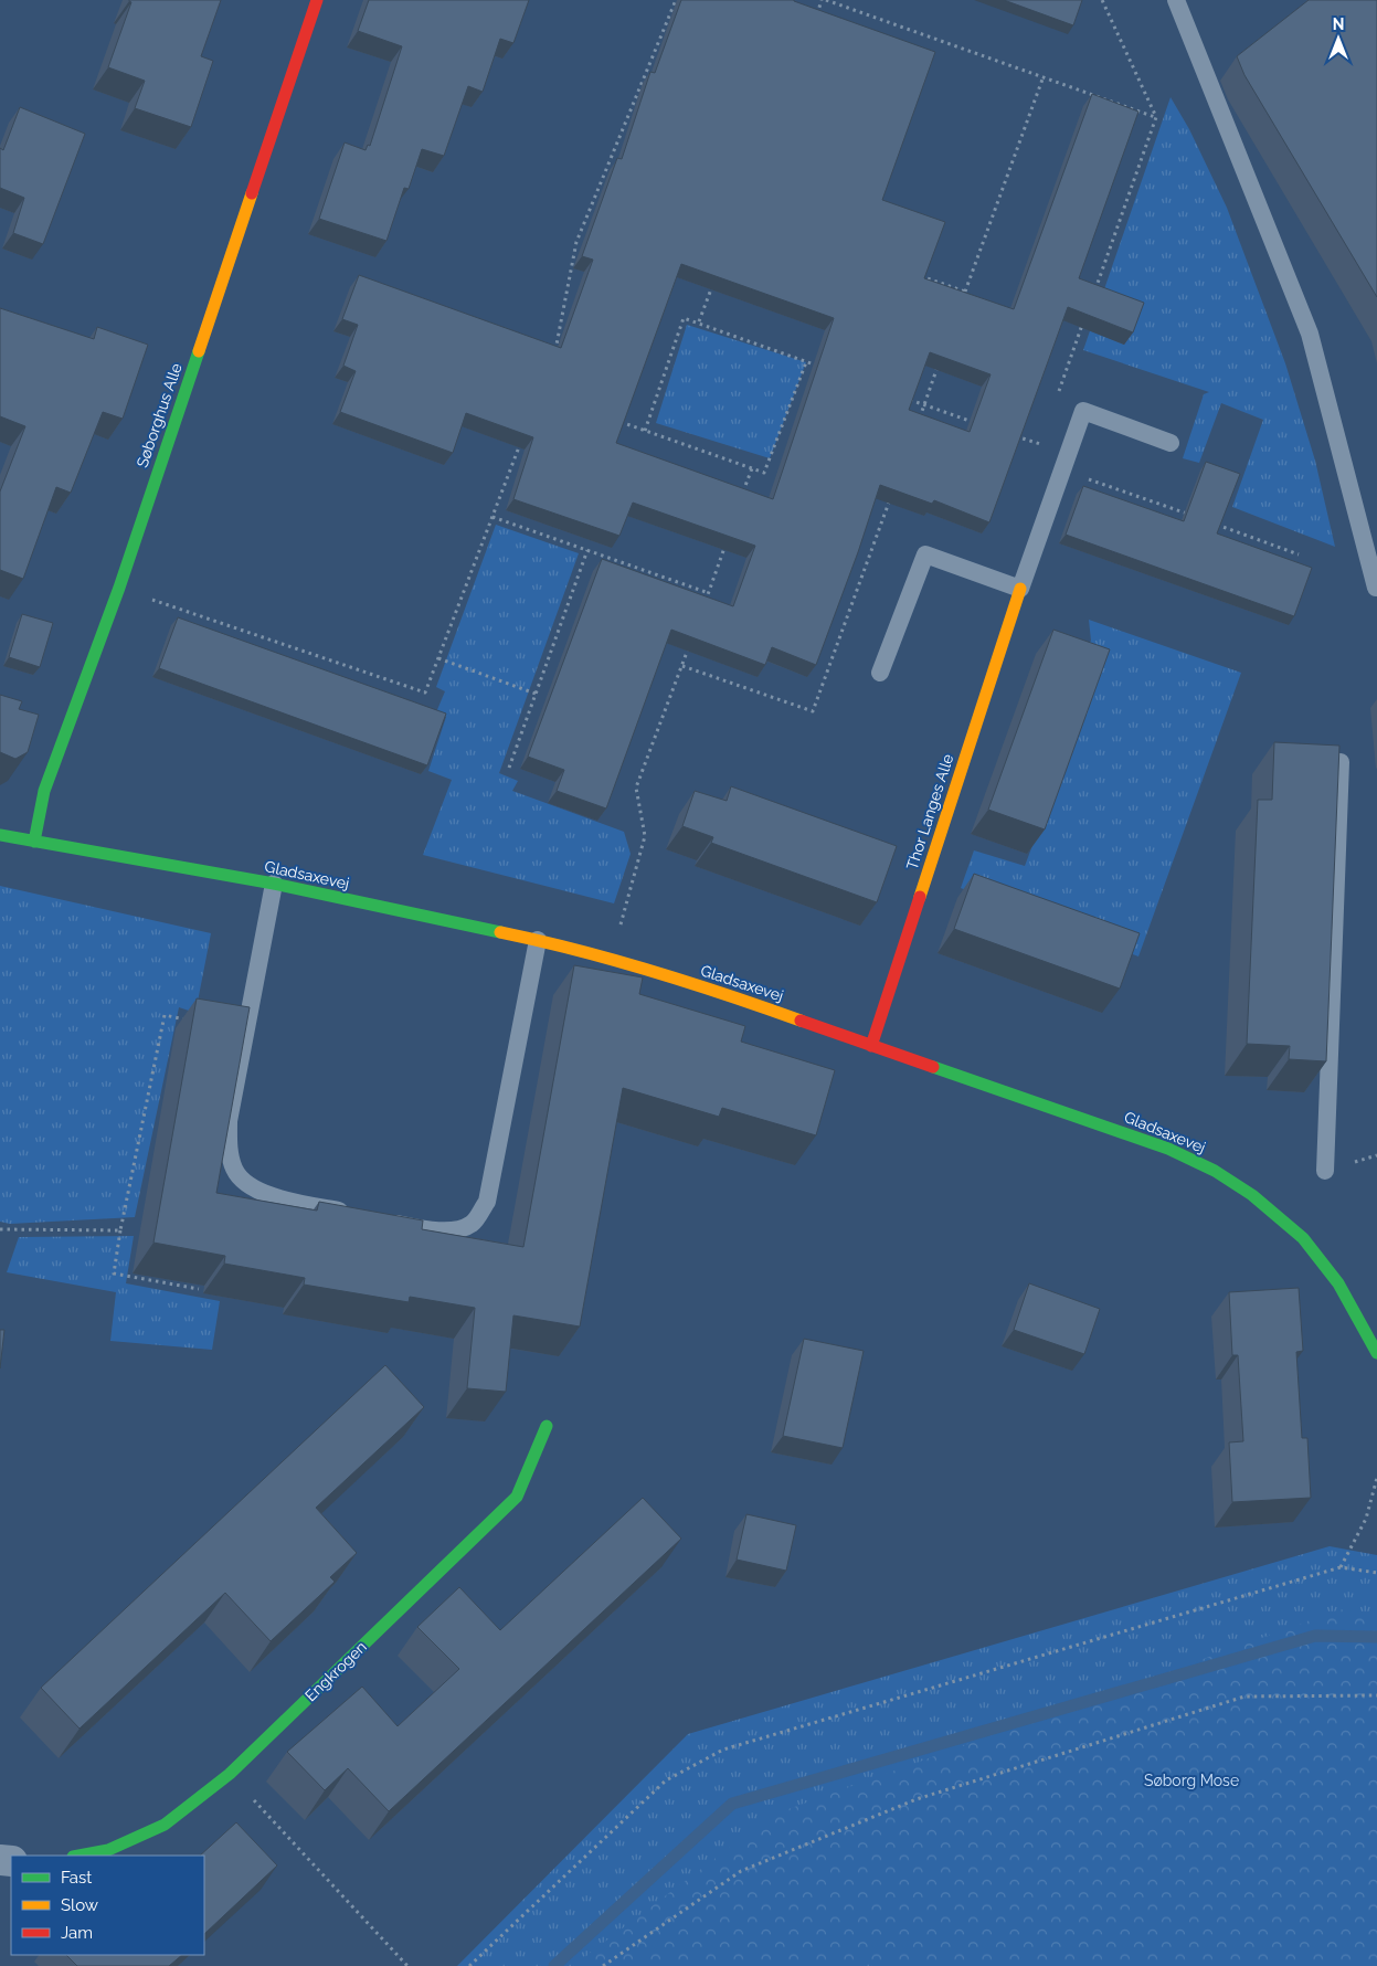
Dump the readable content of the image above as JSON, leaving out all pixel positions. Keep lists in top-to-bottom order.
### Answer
{
  "streets": {
    "street": [
      "Søborghus Alle",
      "Thor Langes Alle",
      "Gladsaxevej",
      "Engkrogen"
    ]
  },
  "crossings": [
    ["Søborghus Alle", "Gladsaxevej"],
    ["Thor Langes Alle", "Gladsaxevej"]
  ],
  "parks": ["Søborg Mose"],
  "legend": ["Fast", "Slow", "Jam"],
  "north": "top"
}
